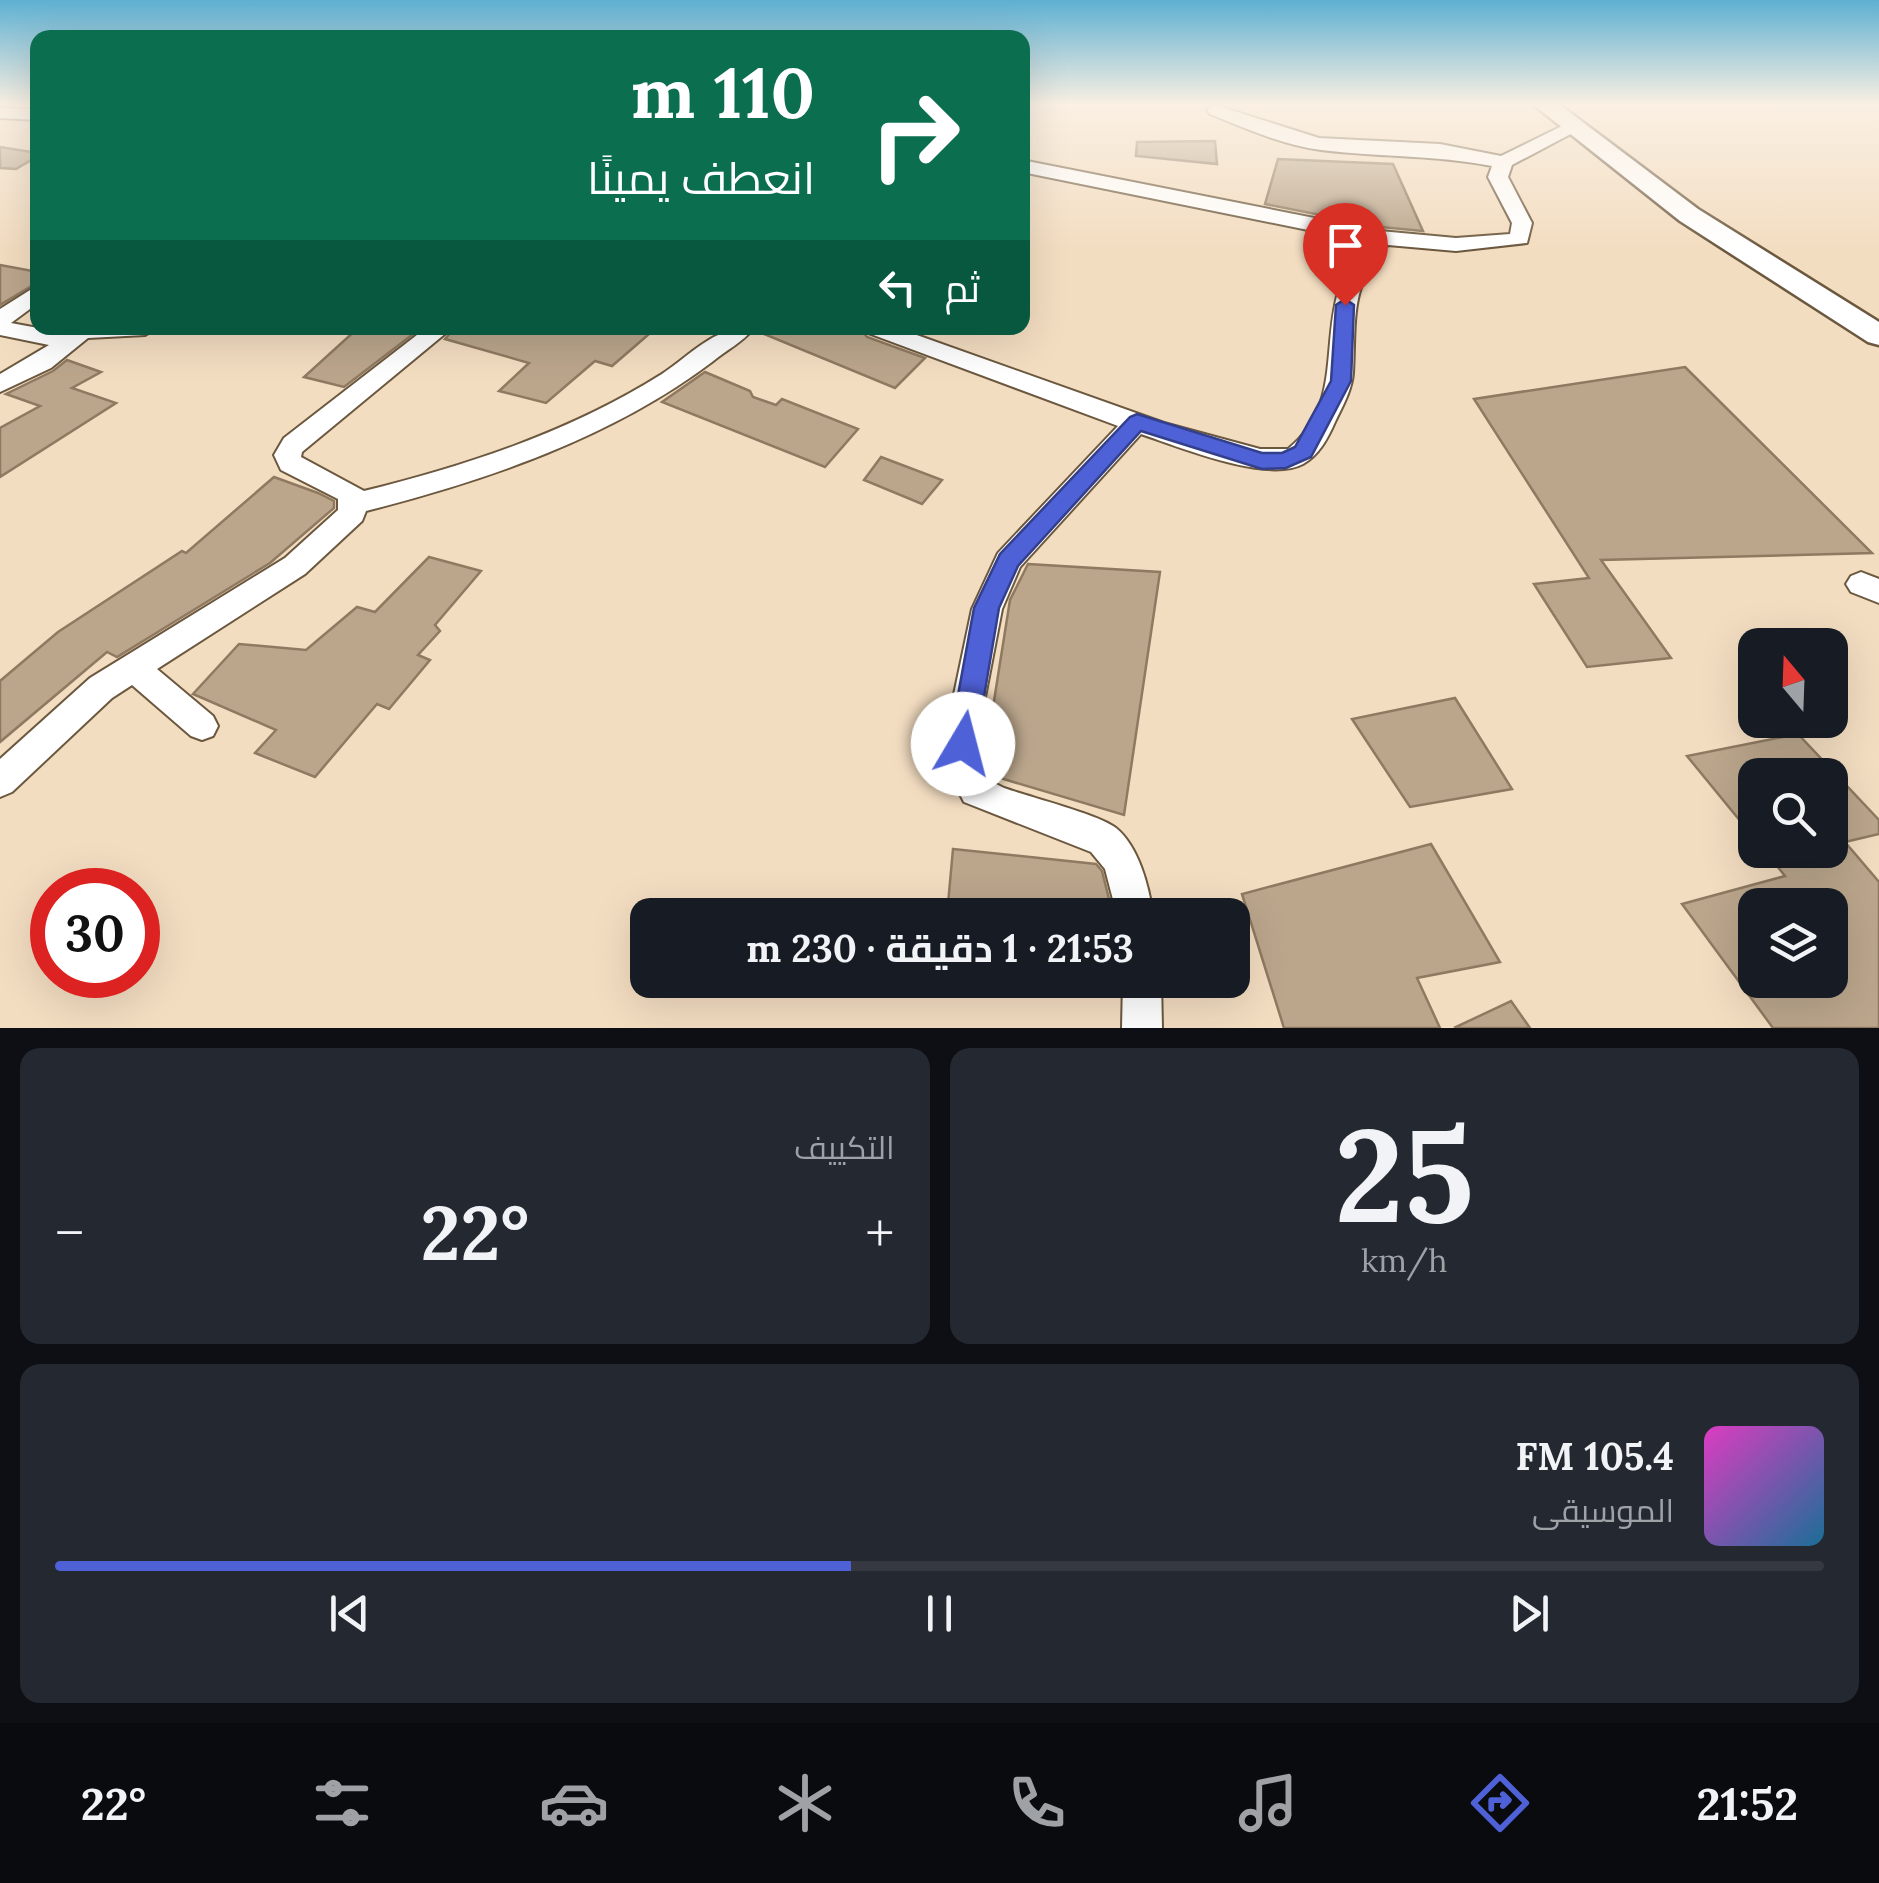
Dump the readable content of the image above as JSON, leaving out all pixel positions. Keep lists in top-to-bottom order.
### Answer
{
  "north": "top",
  "page": {
    "turn": ["110 m", "انعطف يمينًا"],
    "then": "ثم",
    "limit": "30",
    "trip": "21:53 · 1 دقيقة · 230 m",
    "tile": [
      ["25", "km/h"],
      "التكييف"
    ],
    "heat": ["−", "22°", "+"],
    "song": ["105.4 FM", "الموسيقى"],
    "tabs": ["21:52", "22°"]
  }
}
